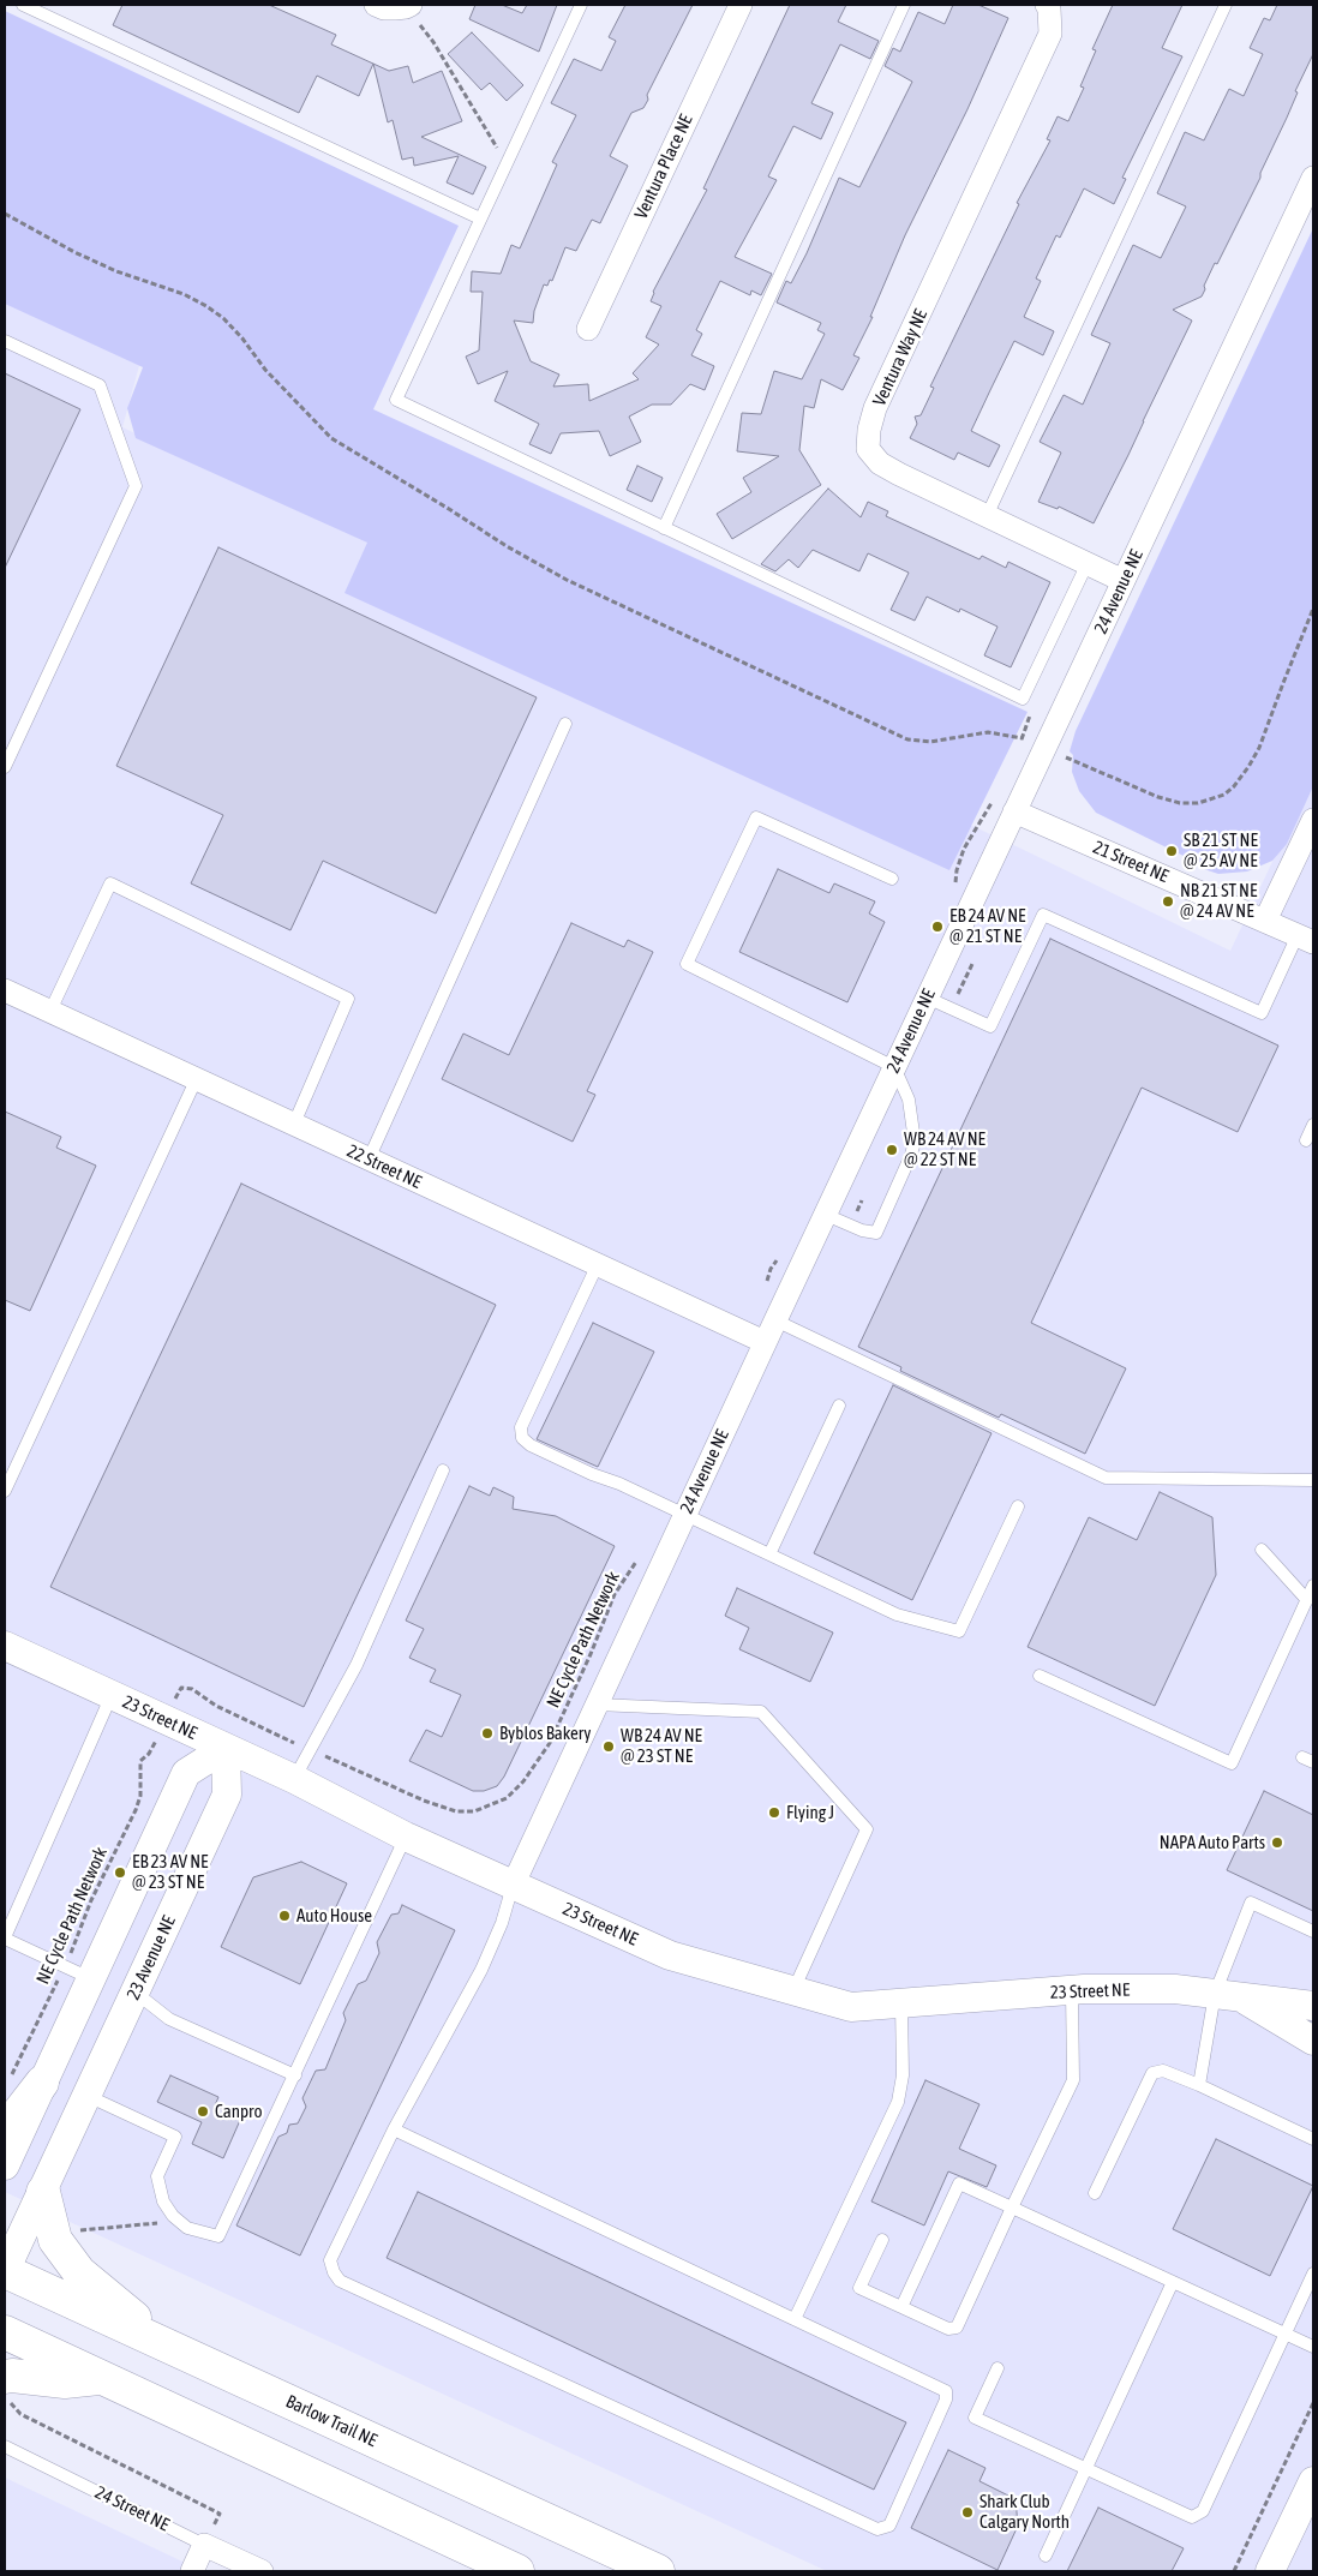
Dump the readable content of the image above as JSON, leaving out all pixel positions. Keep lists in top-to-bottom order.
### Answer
{
  "streets": {
    "main road": ["Barlow Trail NE"],
    "street": [
      "Ventura Place NE",
      "Ventura Way NE",
      "24 Avenue NE",
      "21 Street NE",
      "22 Street NE",
      "23 Street NE",
      "23 Avenue NE",
      "24 Street NE"
    ],
    "path": ["NE Cycle Path Network"]
  },
  "crossings": [
    ["Ventura Way NE", "24 Avenue NE"],
    ["24 Avenue NE", "21 Street NE"],
    ["24 Avenue NE", "22 Street NE"],
    ["24 Avenue NE", "23 Street NE"],
    ["23 Street NE", "23 Avenue NE"],
    ["23 Avenue NE", "Barlow Trail NE"]
  ],
  "places": [
    "SB 21 ST NE @ 25 AV NE",
    "NB 21 ST NE @ 24 AV NE",
    "EB 24 AV NE @ 21 ST NE",
    "WB 24 AV NE @ 22 ST NE",
    "Byblos Bakery",
    "WB 24 AV NE @ 23 ST NE",
    "Flying J",
    "NAPA Auto Parts",
    "EB 23 AV NE @ 23 ST NE",
    "Auto House",
    "Canpro",
    "Shark Club Calgary North"
  ]
}
